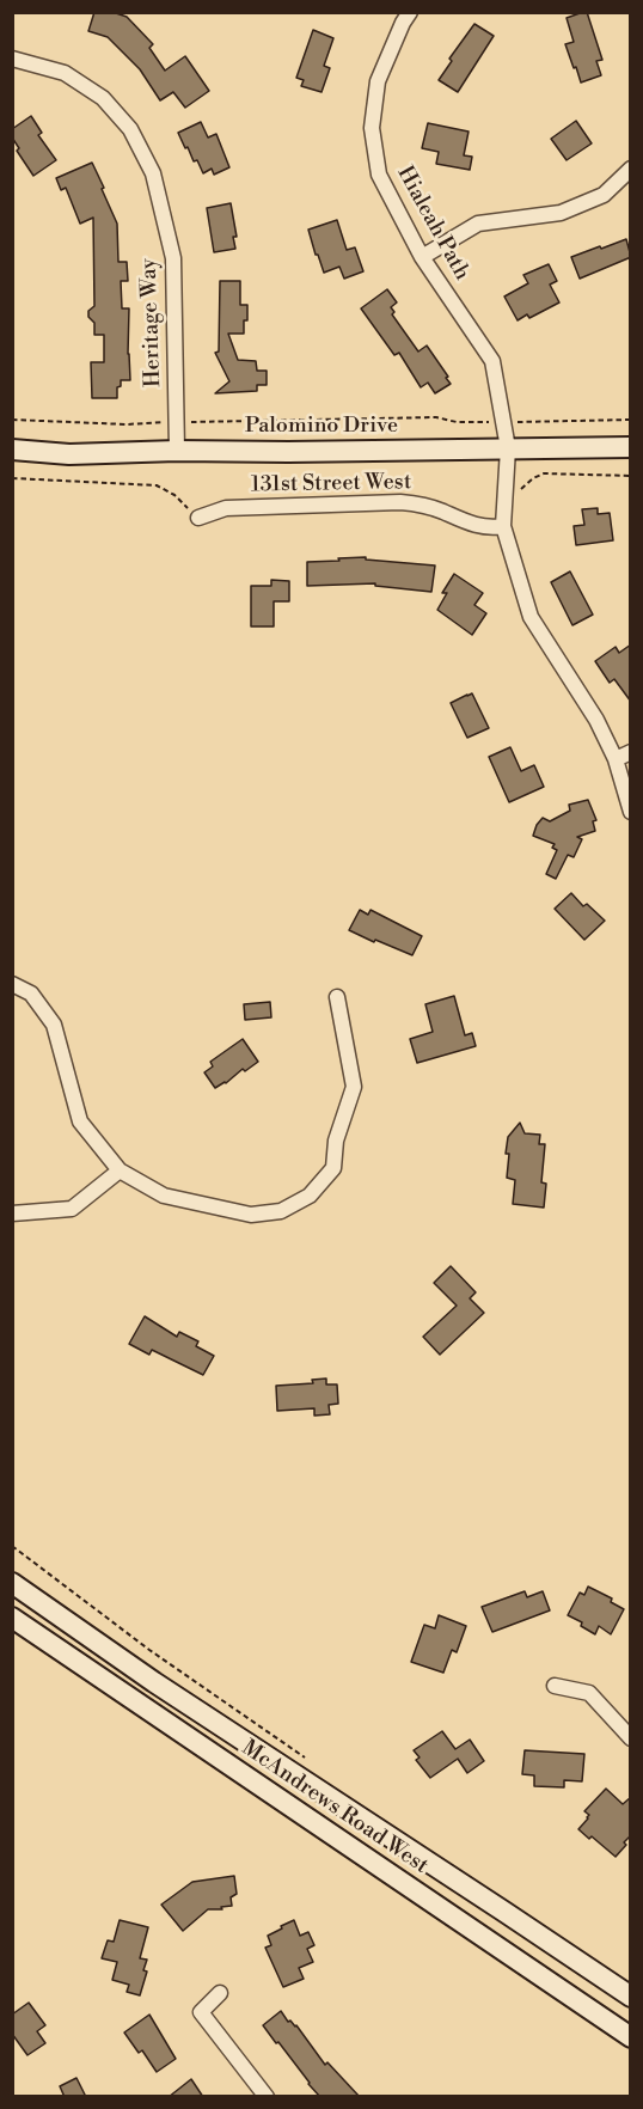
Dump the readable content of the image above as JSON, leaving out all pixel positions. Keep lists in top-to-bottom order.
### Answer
{
  "streets": {
    "main road": ["Palomino Drive", "McAndrews Road West"],
    "street": ["Hialeah Path", "Heritage Way", "131st Street West"]
  },
  "crossings": [
    ["Hialeah Path", "Palomino Drive"],
    ["Heritage Way", "Palomino Drive"]
  ]
}
